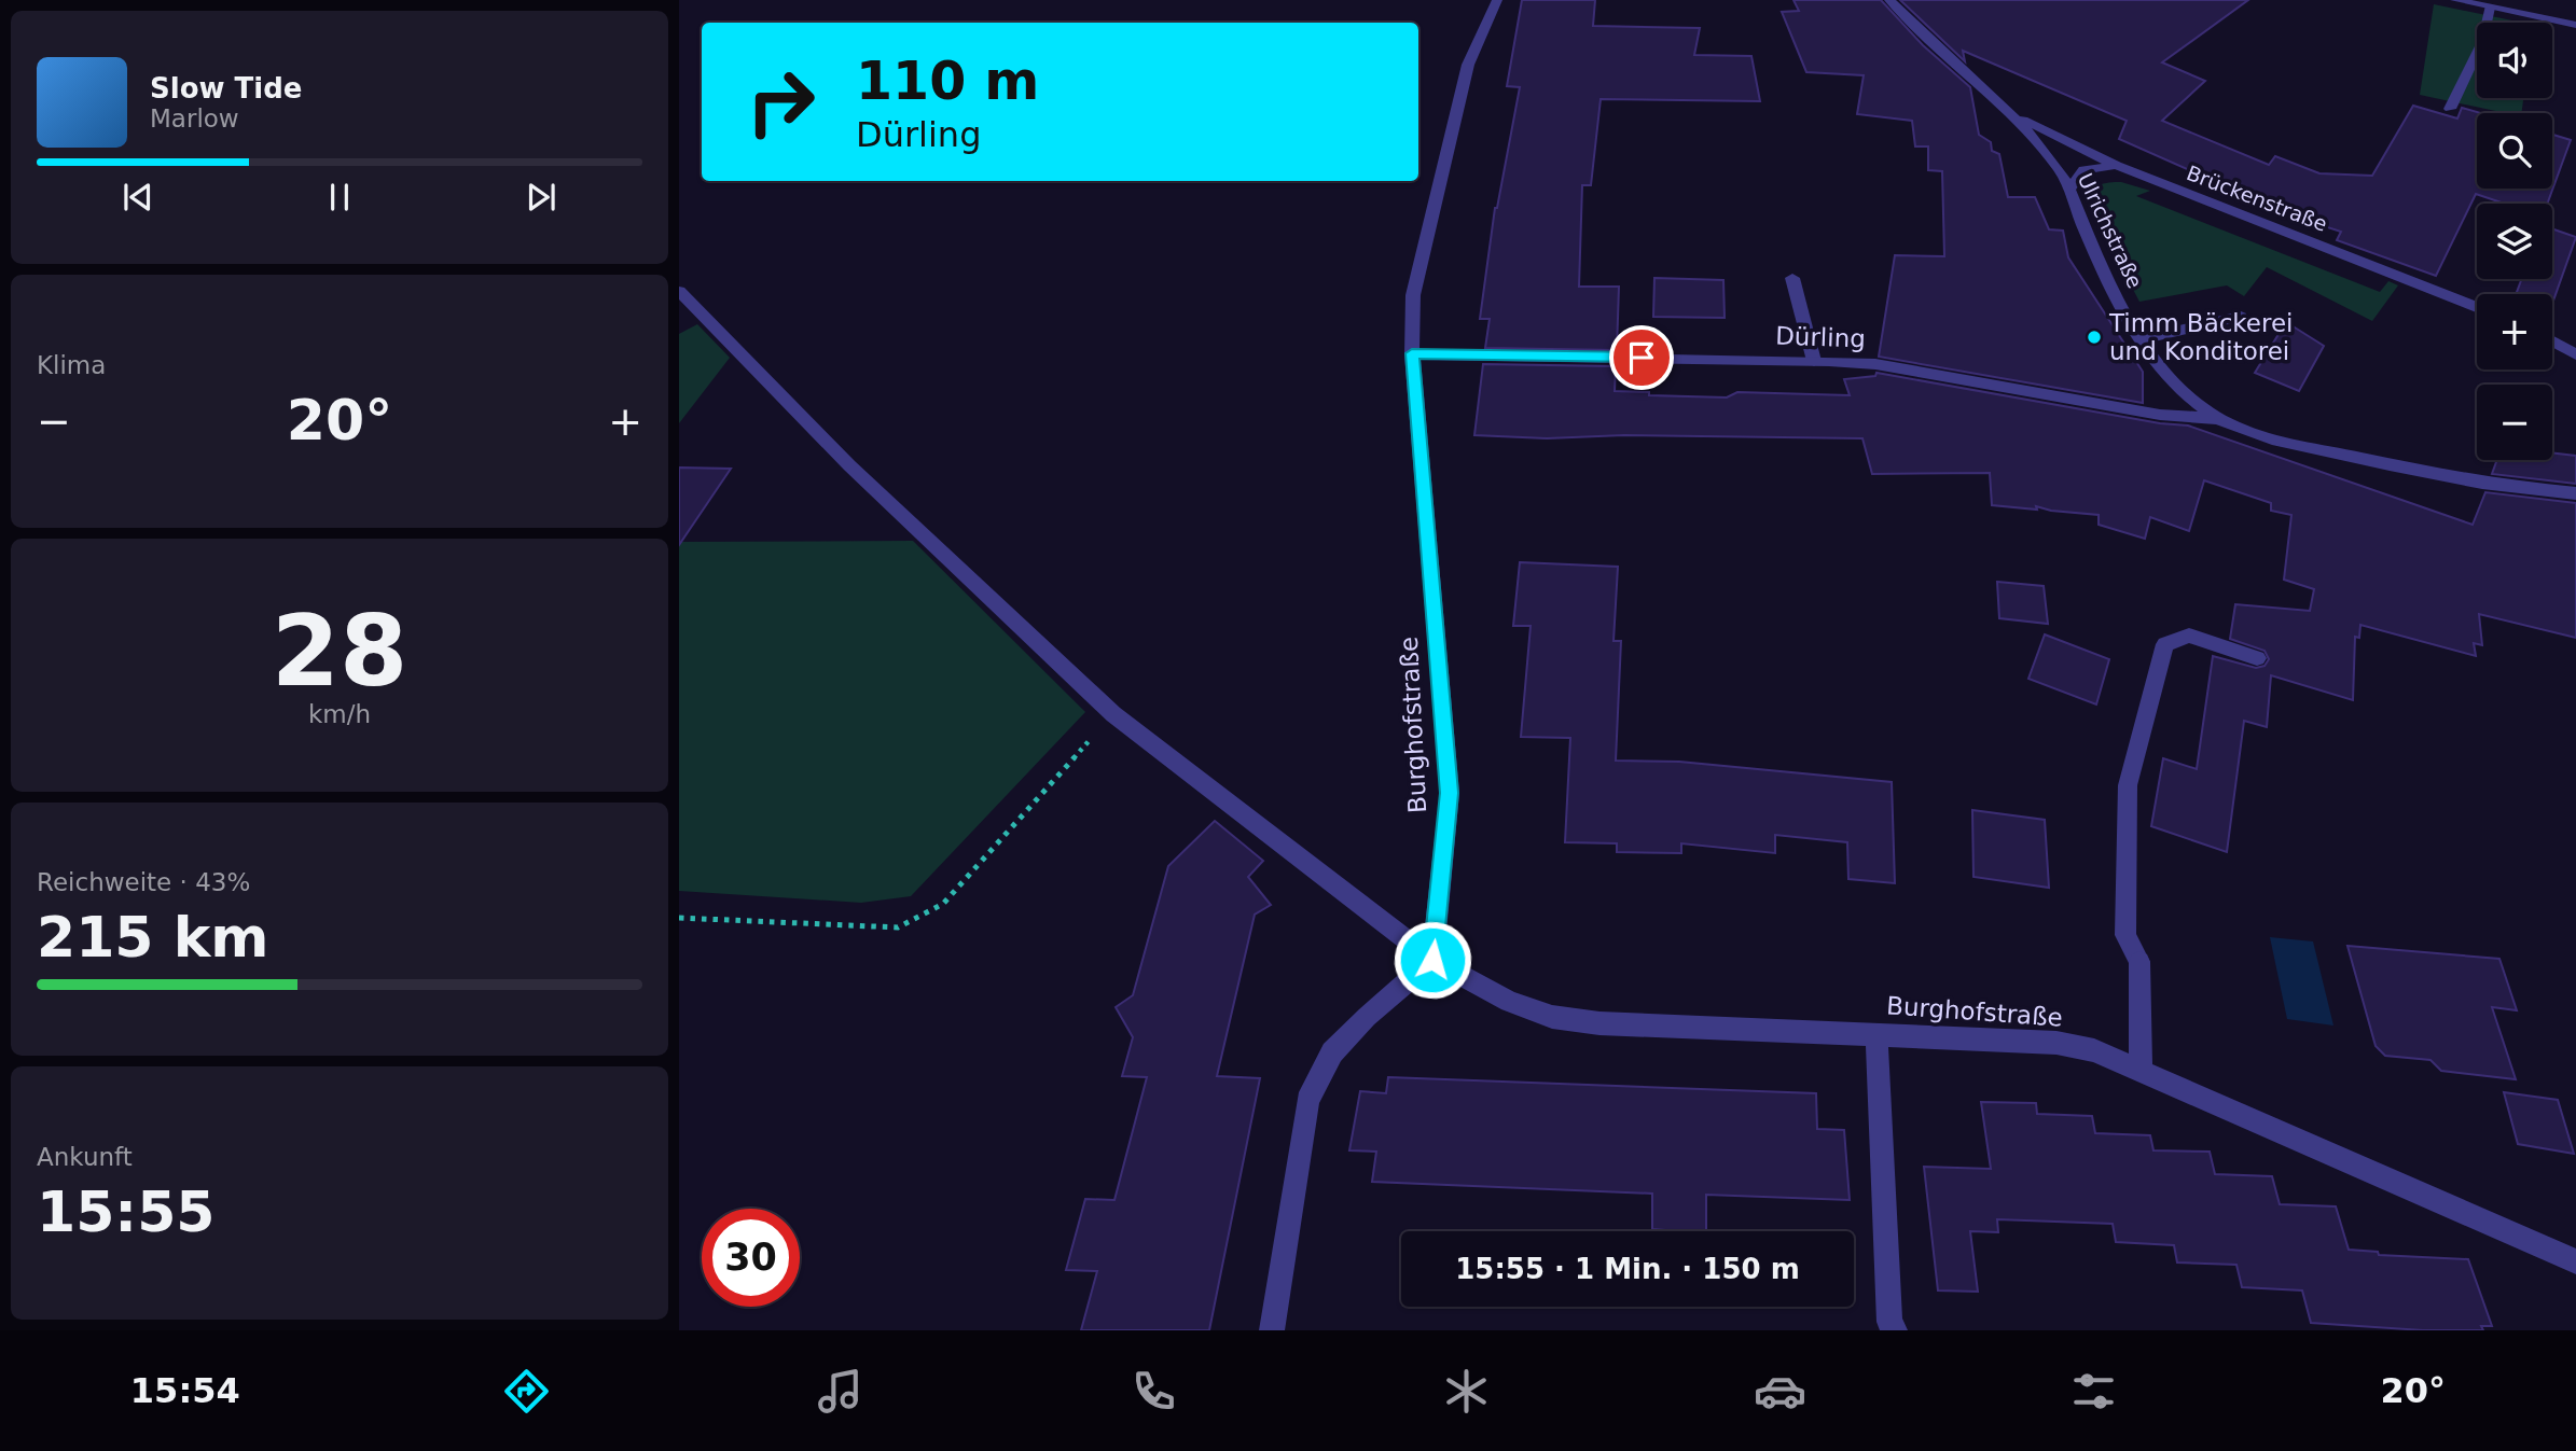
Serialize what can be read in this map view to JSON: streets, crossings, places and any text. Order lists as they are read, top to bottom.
{
  "streets": {
    "street": [
      "Brückenstraße",
      "Ulrichstraße",
      "Dürling",
      "Burghofstraße"
    ]
  },
  "crossings": [
    ["Brückenstraße", "Ulrichstraße"],
    ["Ulrichstraße", "Dürling"],
    ["Dürling", "Burghofstraße"]
  ],
  "places": ["Timm Bäckerei und Konditorei"],
  "page": {
    "map_buttons": ["+", "−"],
    "turn": ["110 m", "Dürling"],
    "song": ["Slow Tide", "Marlow"],
    "tile": [
      "Klima",
      ["28", "km/h"],
      ["Reichweite · 43%", "215 km"],
      ["Ankunft", "15:55"]
    ],
    "heat": ["−", "20°", "+"],
    "limit": "30",
    "trip": "15:55 · 1 Min. · 150 m",
    "tabs": ["15:54", "20°"]
  }
}
